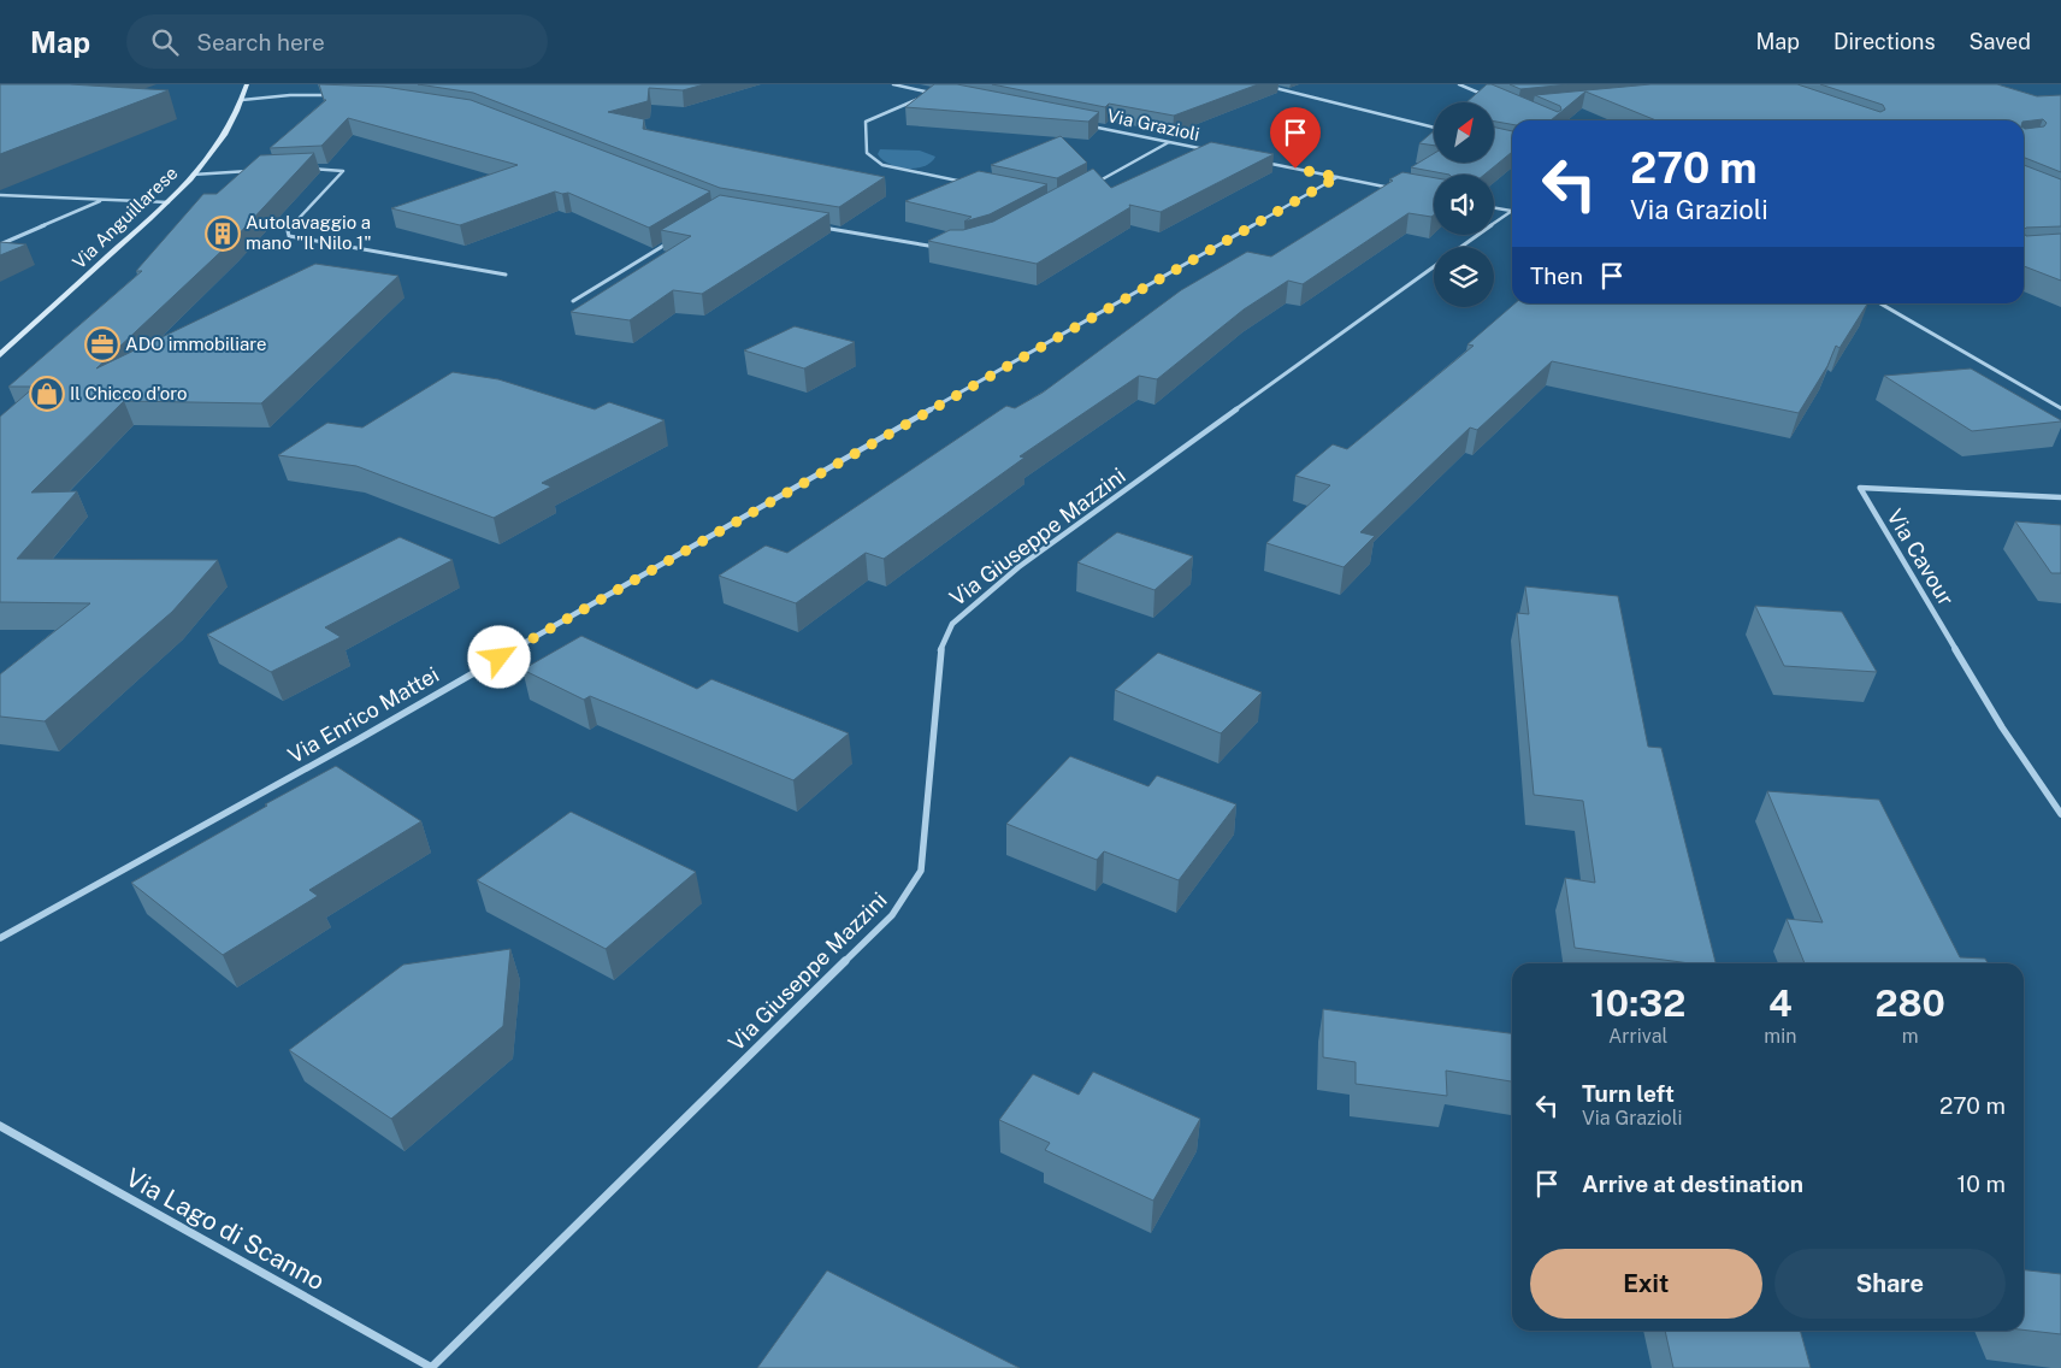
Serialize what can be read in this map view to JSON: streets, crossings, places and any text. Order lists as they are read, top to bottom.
{
  "streets": {
    "main road": ["Via Anguillarese"],
    "street": [
      "Via Grazioli",
      "Via Giuseppe Mazzini",
      "Via Cavour",
      "Via Enrico Mattei",
      "Via Lago di Scanno"
    ]
  },
  "crossings": [
    ["Via Giuseppe Mazzini", "Via Lago di Scanno"]
  ],
  "places": {
    "building": ["Autolavaggio a mano \"Il Nilo 1\""],
    "office": ["ADO immobiliare"],
    "shop": ["Il Chicco d'oro"]
  },
  "north": "top right",
  "page": {
    "header": "Map",
    "search": "Search here",
    "nav": ["Map", "Directions", "Saved"],
    "turn": ["270 m", "Via Grazioli"],
    "then": "Then",
    "eta": [
      "10:32",
      "Arrival",
      "4",
      "min",
      "280",
      "m"
    ],
    "list": [
      {
        "name": "Turn left",
        "note": "Via Grazioli",
        "value": "270 m"
      },
      {
        "name": "Arrive at destination",
        "value": "10 m"
      }
    ],
    "buttons": ["Exit", "Share"]
  }
}
